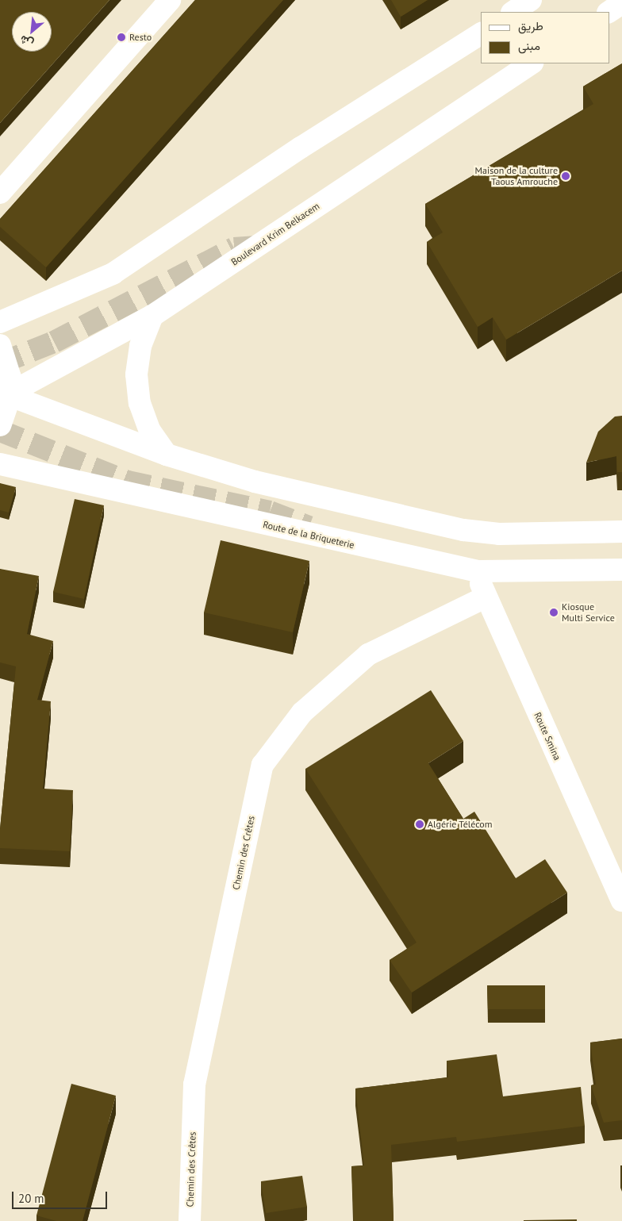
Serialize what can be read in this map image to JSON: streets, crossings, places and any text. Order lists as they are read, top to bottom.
{
  "streets": {
    "street": [
      "Boulevard Krim Belkacem",
      "Route de la Briqueterie",
      "Route Smina",
      "Chemin des Crêtes"
    ]
  },
  "crossings": [
    ["Route de la Briqueterie", "Route Smina"],
    ["Route Smina", "Chemin des Crêtes"]
  ],
  "places": [
    "Resto",
    "Maison de la culture Taous Amrouche",
    "Kiosque Multi Service",
    "Algérie Télécom"
  ],
  "legend": ["طريق", "مبنى"],
  "scale_bar": "20 m",
  "north": "bottom left"
}
